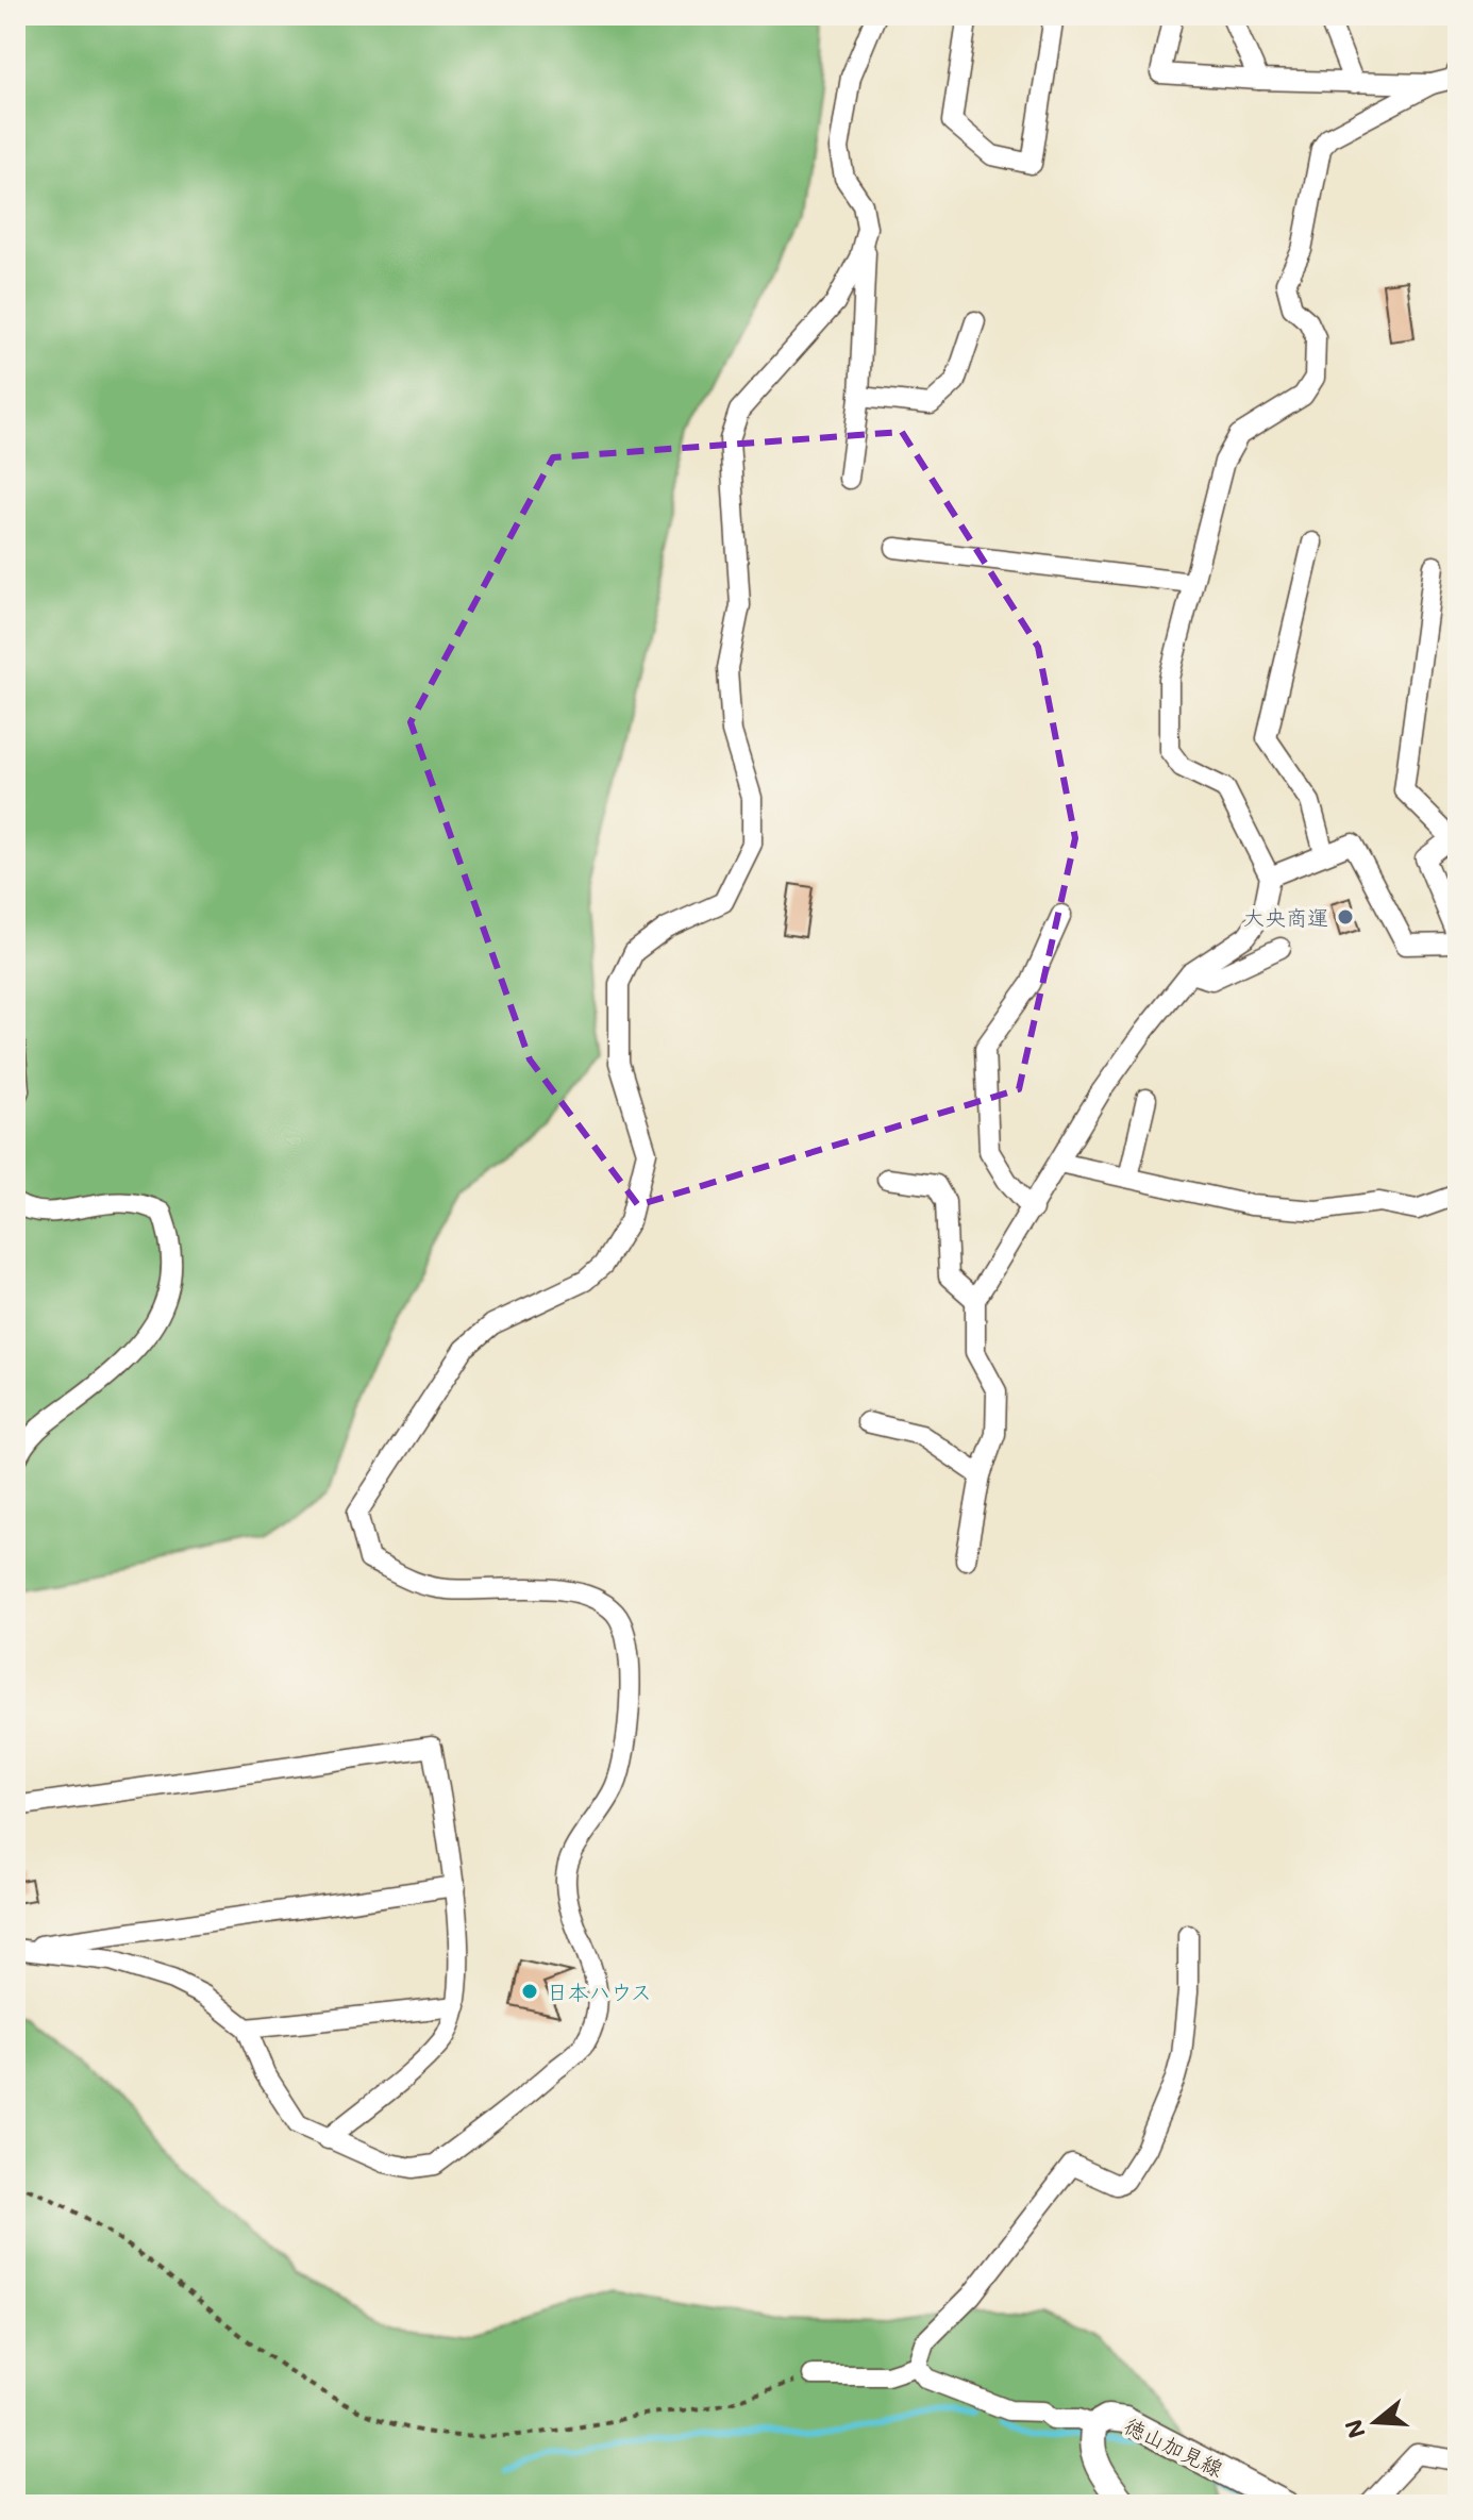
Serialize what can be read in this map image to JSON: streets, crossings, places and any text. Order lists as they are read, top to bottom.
{
  "streets": {
    "street": ["徳山加見線"]
  },
  "places": ["大央商運", "日本ハウス"],
  "north": "left"
}
